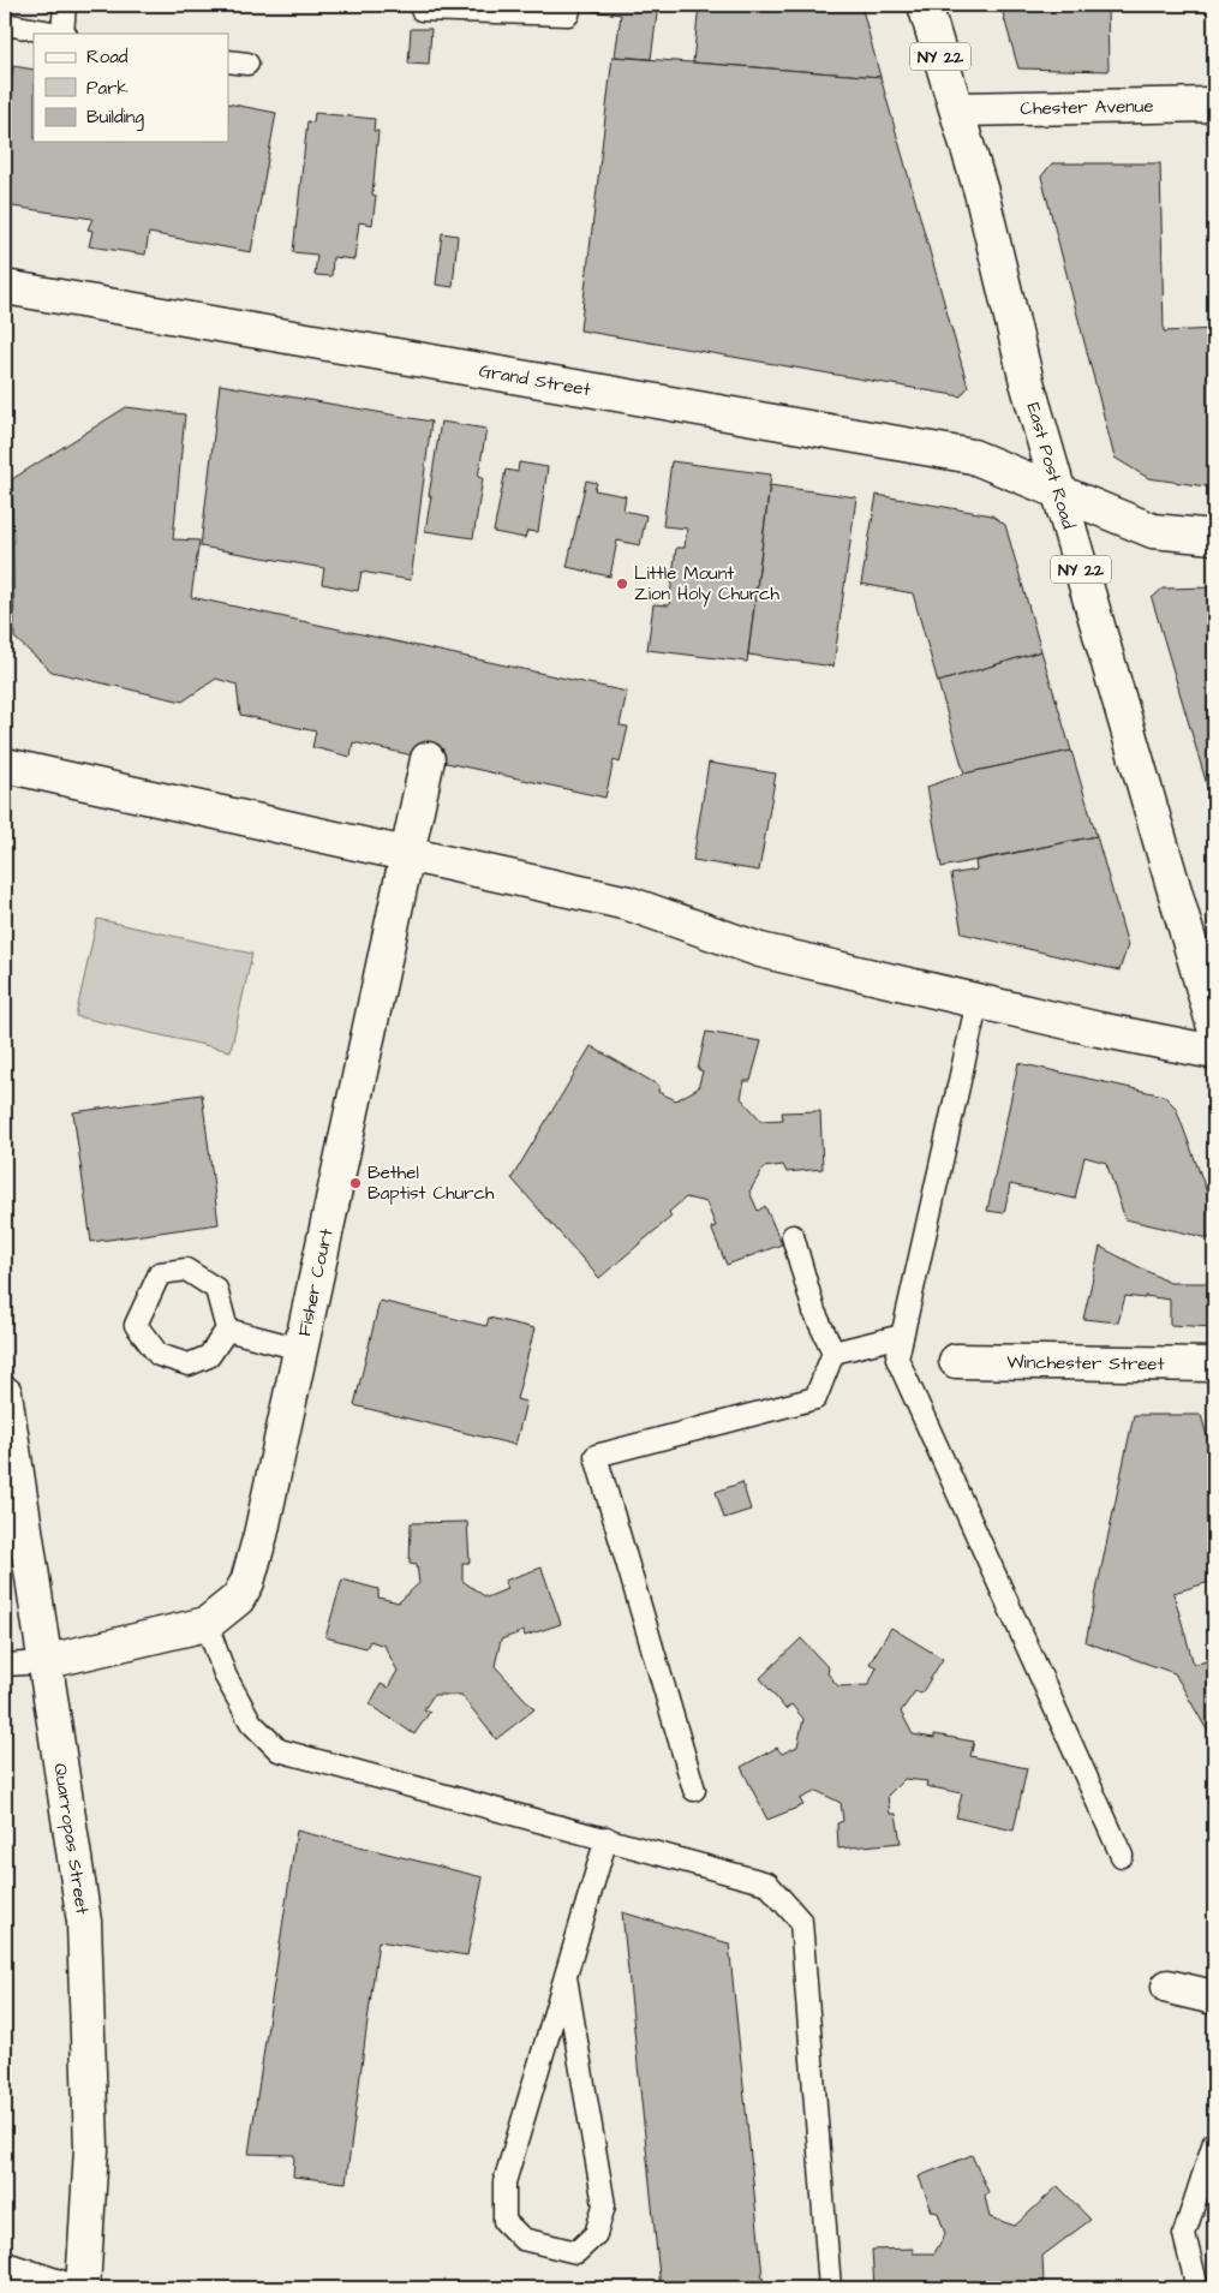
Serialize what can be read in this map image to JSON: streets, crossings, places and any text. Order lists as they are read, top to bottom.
{
  "streets": {
    "street": [
      "NY 22",
      "Chester Avenue",
      "Grand Street",
      "East Post Road",
      "Fisher Court",
      "Winchester Street",
      "Quarropas Street"
    ]
  },
  "crossings": [
    ["Chester Avenue", "East Post Road"],
    ["Grand Street", "East Post Road"],
    ["Fisher Court", "Quarropas Street"]
  ],
  "places": ["Little Mount Zion Holy Church", "Bethel Baptist Church"],
  "legend": ["Road", "Park", "Building"]
}
